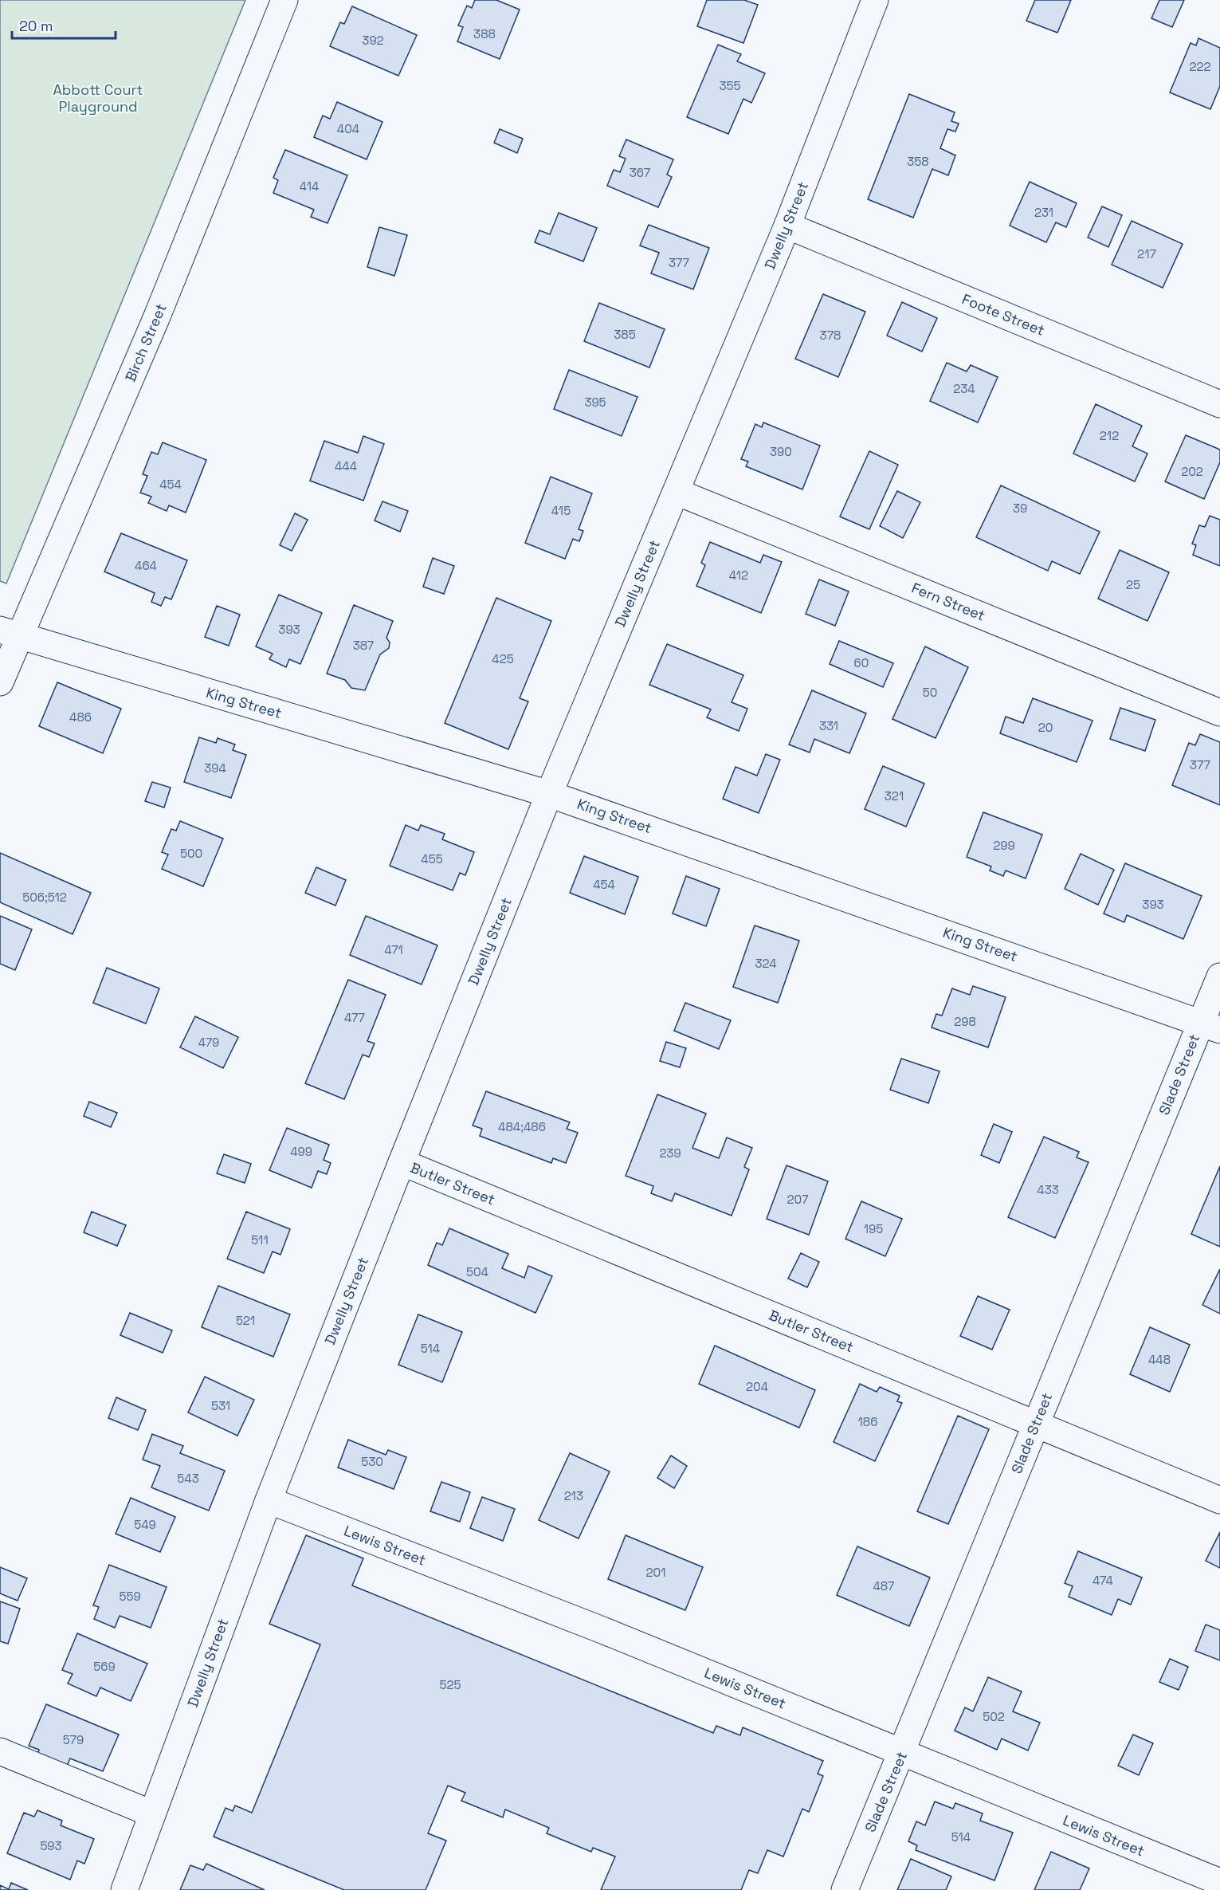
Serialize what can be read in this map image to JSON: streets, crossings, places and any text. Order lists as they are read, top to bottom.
{
  "streets": {
    "street": [
      "Dwelly Street",
      "Foote Street",
      "Birch Street",
      "Fern Street",
      "King Street",
      "Slade Street",
      "Butler Street",
      "Lewis Street"
    ]
  },
  "crossings": [
    ["Dwelly Street", "Foote Street"],
    ["Dwelly Street", "Fern Street"],
    ["Dwelly Street", "King Street"],
    ["Dwelly Street", "Butler Street"],
    ["Dwelly Street", "Lewis Street"],
    ["Birch Street", "King Street"],
    ["King Street", "Slade Street"],
    ["Slade Street", "Butler Street"],
    ["Slade Street", "Lewis Street"]
  ],
  "parks": ["Abbott Court Playground"],
  "house_numbers": [
    "388",
    "392",
    "222",
    "355",
    "404",
    "358",
    "367",
    "414",
    "231",
    "217",
    "377",
    "385",
    "378",
    "234",
    "395",
    "212",
    "390",
    "444",
    "202",
    "454",
    "39",
    "415",
    "464",
    "412",
    "25",
    "393",
    "387",
    "425",
    "60",
    "50",
    "486",
    "331",
    "20",
    "377",
    "394",
    "321",
    "299",
    "500",
    "455",
    "454",
    "506;512",
    "393",
    "471",
    "324",
    "477",
    "298",
    "479",
    "484;486",
    "499",
    "239",
    "433",
    "207",
    "195",
    "511",
    "504",
    "521",
    "514",
    "448",
    "204",
    "531",
    "186",
    "530",
    "543",
    "213",
    "549",
    "201",
    "474",
    "487",
    "559",
    "569",
    "525",
    "502",
    "579",
    "514",
    "593"
  ],
  "scale_bar": "20 m"
}
